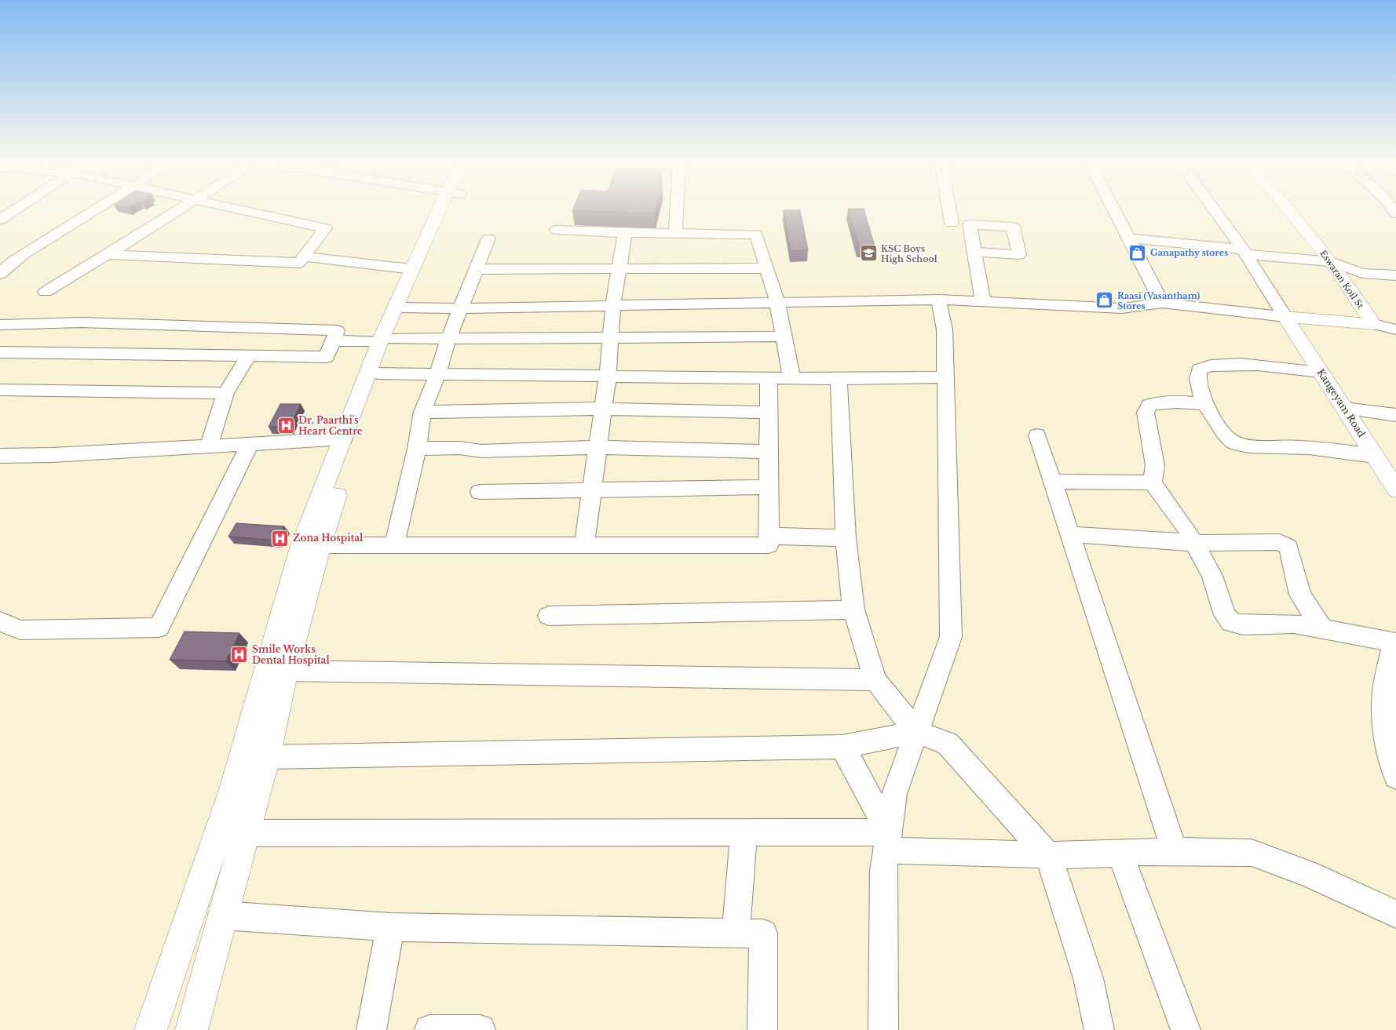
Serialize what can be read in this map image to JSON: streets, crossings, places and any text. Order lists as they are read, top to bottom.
{
  "streets": {
    "main road": ["Eswaran Koil St", "Kangeyam Road"]
  },
  "places": {
    "shop": ["Ganapathy stores", "Raasi (Vasantham) Stores"],
    "school or university": ["KSC Boys High School"],
    "hospital": ["Dr. Paarthi's Heart Centre", "Zona Hospital", "Smile Works Dental Hospital"]
  }
}
